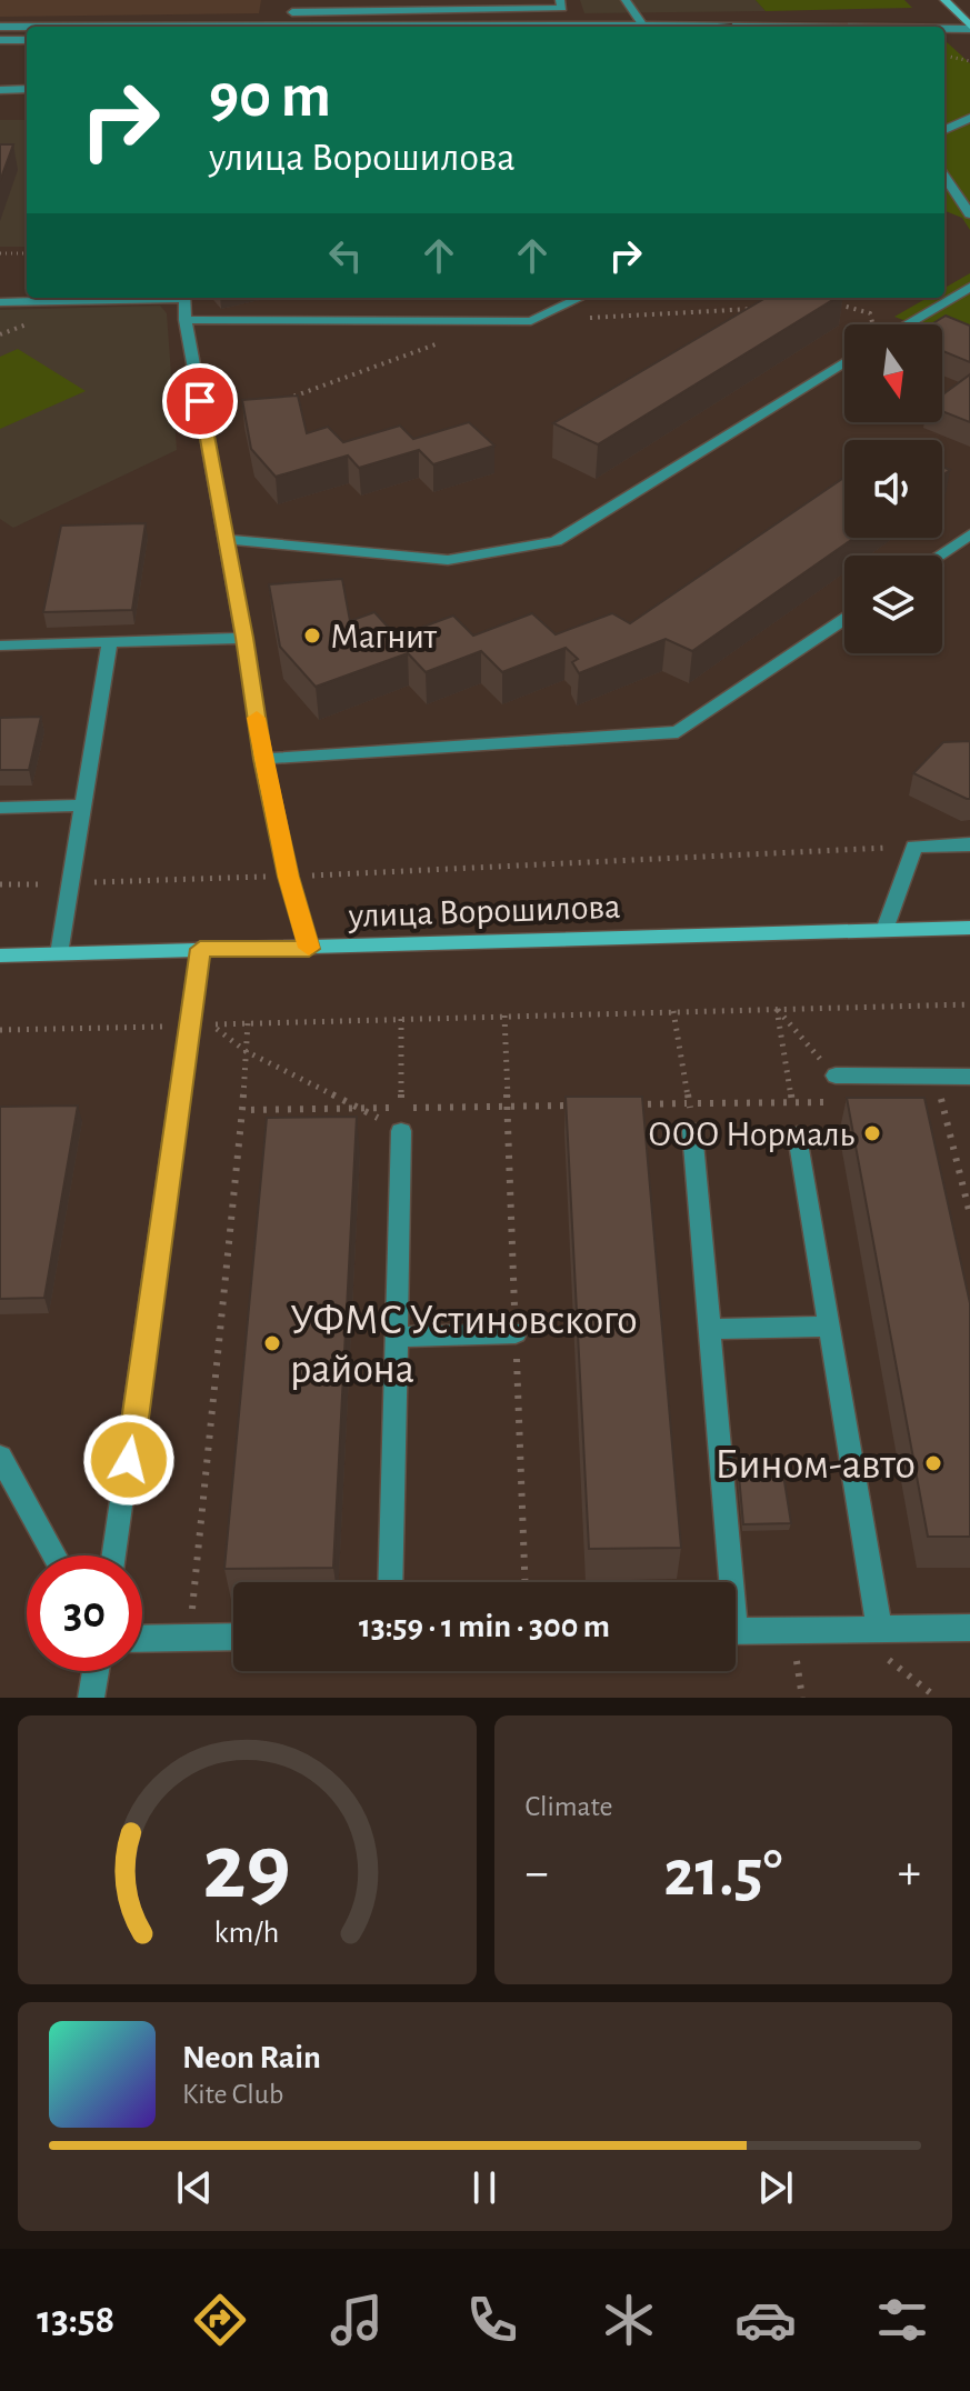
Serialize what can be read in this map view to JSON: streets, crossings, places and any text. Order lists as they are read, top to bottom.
{
  "streets": {
    "main road": ["улица Ворошилова"]
  },
  "places": [
    "Магнит",
    "ООО Нормаль",
    "УФМС Устиновского района",
    "Бином-авто"
  ],
  "north": "bottom",
  "page": {
    "turn": ["90 m", "улица Ворошилова"],
    "limit": "30",
    "trip": "13:59 · 1 min · 300 m",
    "tile": "Climate",
    "heat": ["−", "21.5°", "+"],
    "song": ["Neon Rain", "Kite Club"],
    "tabs": "13:58",
    "gauge": ["29", "km/h"]
  }
}
